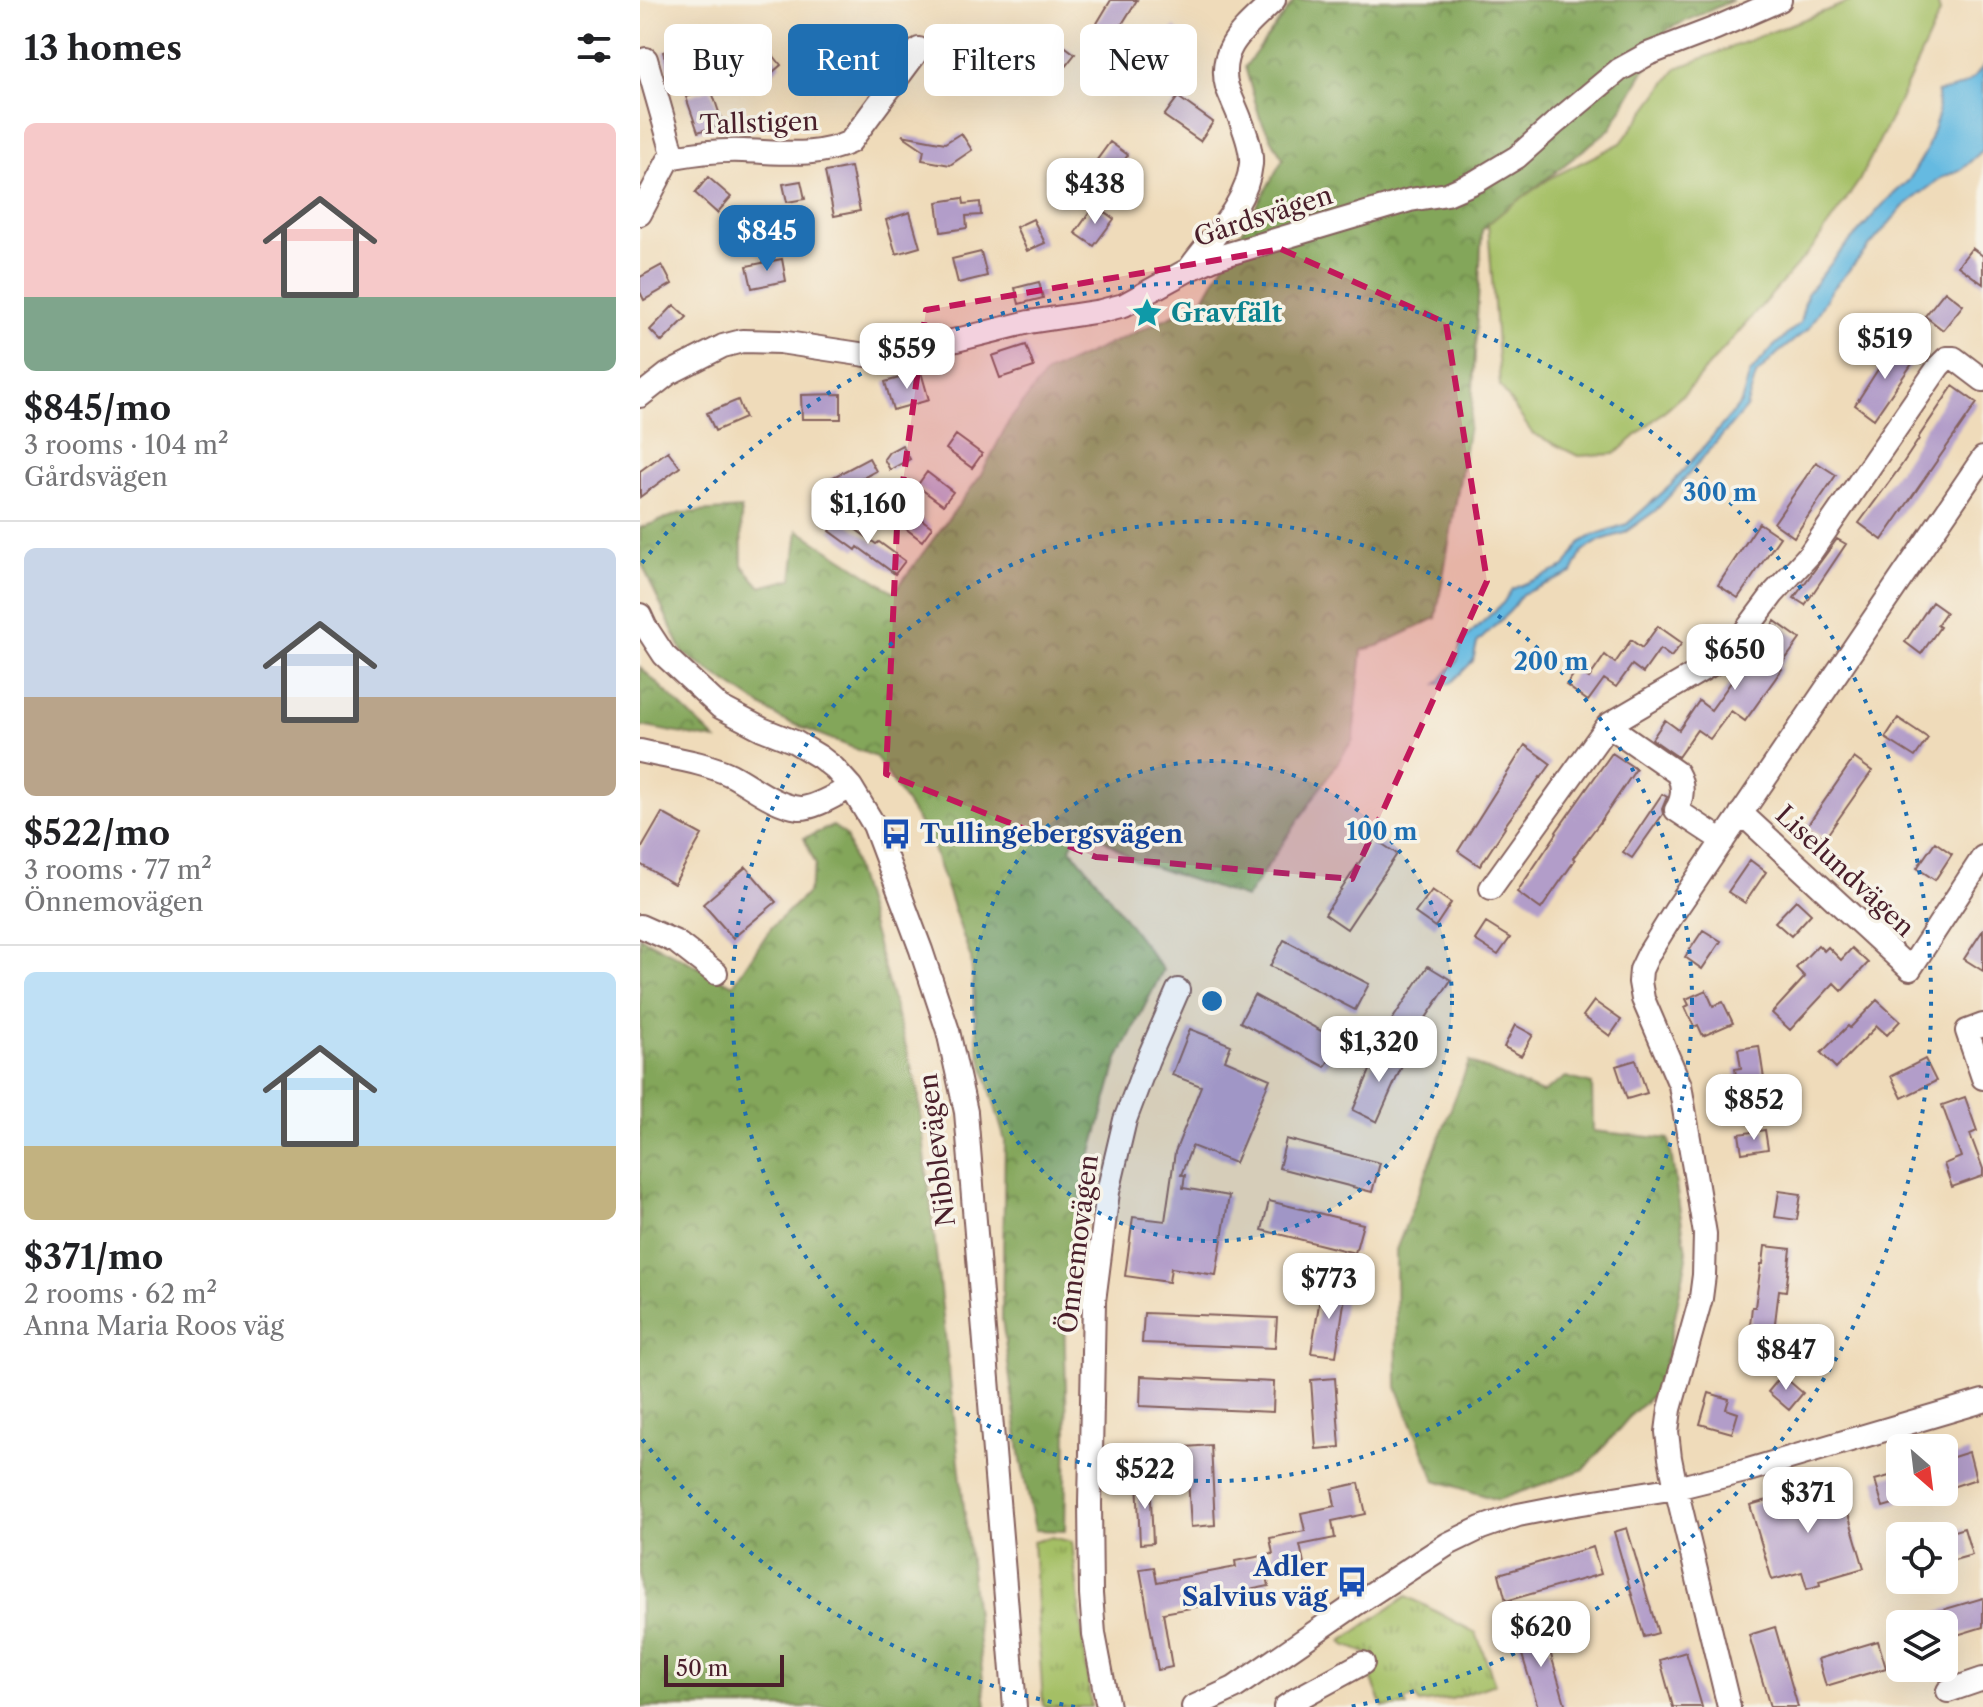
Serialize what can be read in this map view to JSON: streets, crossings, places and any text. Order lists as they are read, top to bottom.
{
  "streets": {
    "street": [
      "Tallstigen",
      "Gårdsvägen",
      "Liselundvägen",
      "Nibblevägen",
      "Önnemovägen"
    ]
  },
  "places": {
    "place": ["Gravfält"],
    "bus stop": ["Tullingebergsvägen", "Adler Salvius väg"]
  },
  "scale_bar": "50 m",
  "north": "bottom right",
  "page": {
    "heading": "13 homes",
    "chip": [
      "Buy",
      "Rent",
      "Filters",
      "New"
    ],
    "list": [
      {
        "name": "$845/mo",
        "note": "3 rooms · 104 m² · Gårdsvägen"
      },
      {
        "name": "$522/mo",
        "note": "3 rooms · 77 m² · Önnemovägen"
      },
      {
        "name": "$371/mo",
        "note": "2 rooms · 62 m² · Anna Maria Roos väg"
      }
    ],
    "price": [
      "$438",
      "$845",
      "$519",
      "$559",
      "$1,160",
      "$650",
      "$1,320",
      "$852",
      "$773",
      "$847",
      "$522",
      "$371",
      "$620"
    ],
    "scale": "50 m"
  },
  "rings": ["300 m", "200 m", "100 m"]
}
